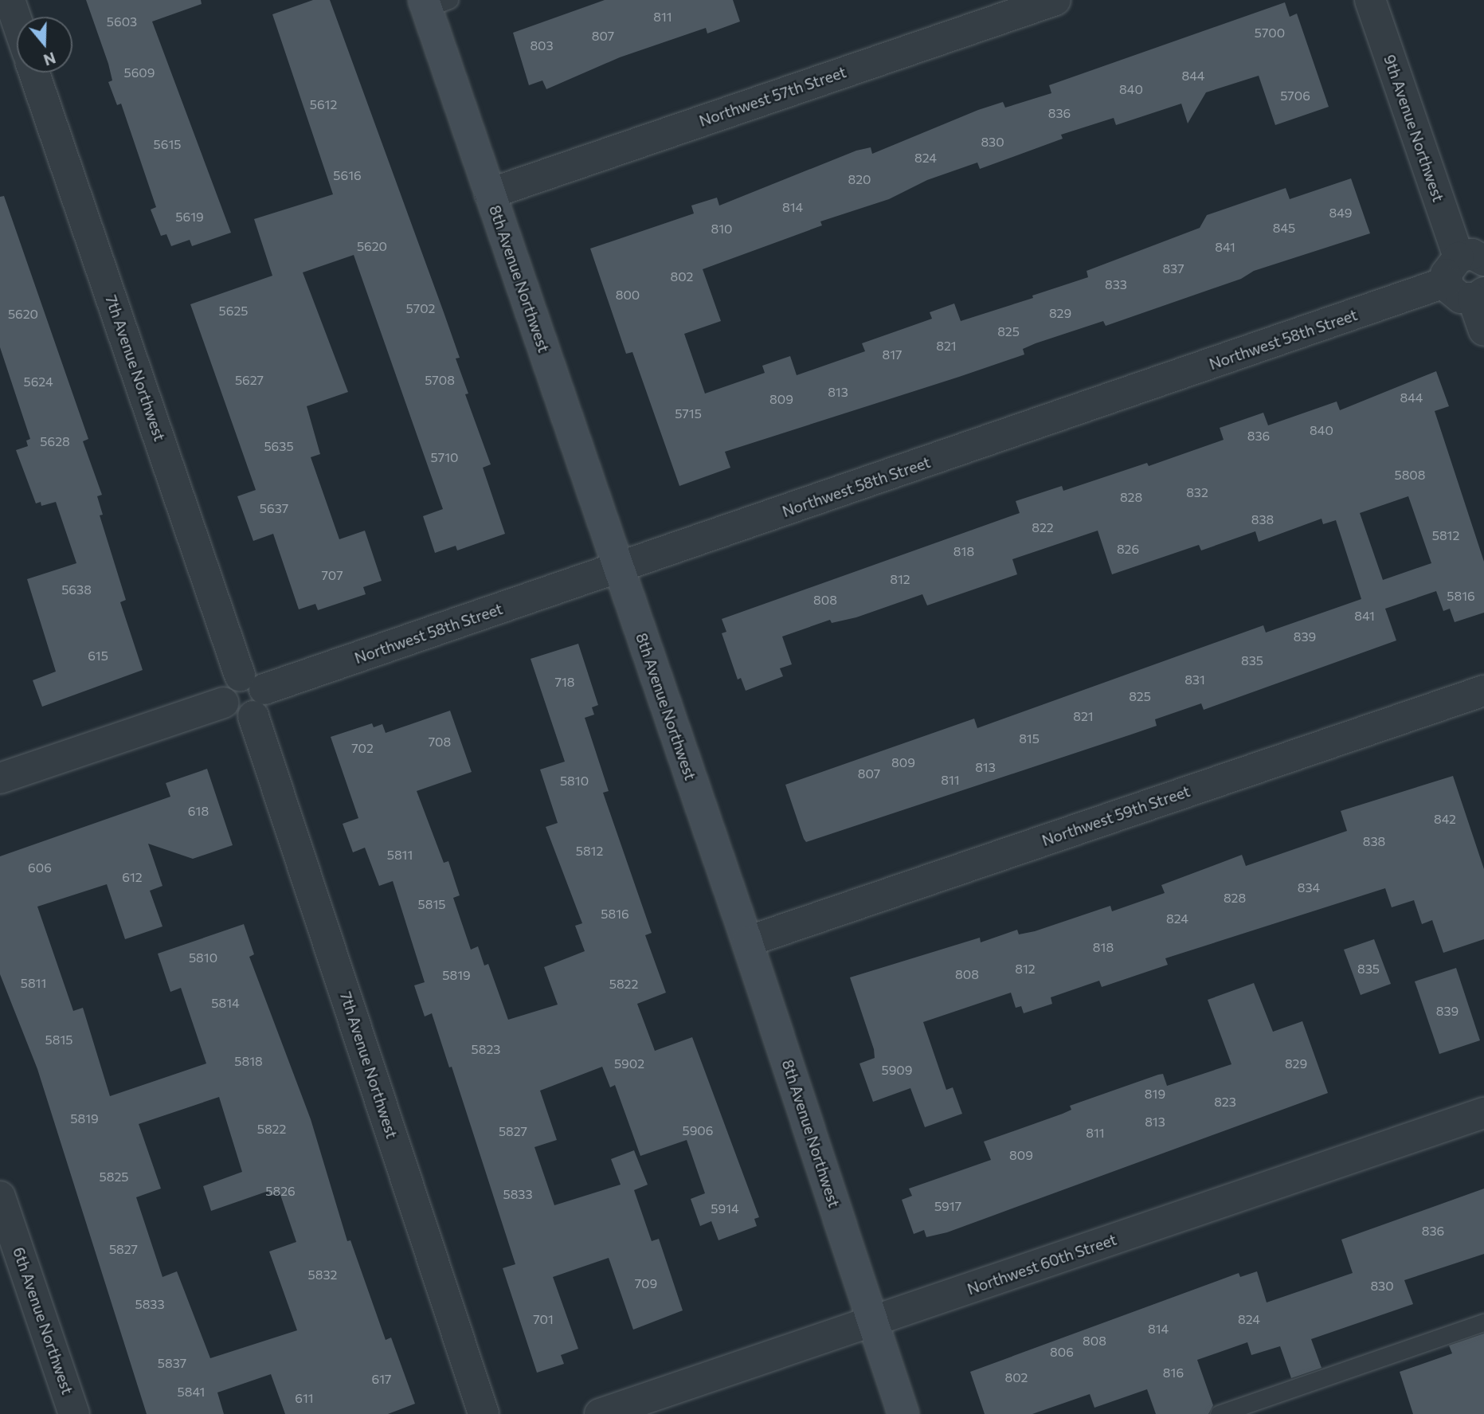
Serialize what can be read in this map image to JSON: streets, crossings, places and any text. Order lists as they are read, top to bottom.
{
  "streets": {
    "main road": ["8th Avenue Northwest"],
    "street": [
      "Northwest 57th Street",
      "9th Avenue Northwest",
      "Northwest 58th Street",
      "7th Avenue Northwest",
      "Northwest 59th Street",
      "Northwest 60th Street",
      "6th Avenue Northwest"
    ]
  },
  "crossings": [
    ["Northwest 57th Street", "8th Avenue Northwest"],
    ["9th Avenue Northwest", "Northwest 58th Street"],
    ["8th Avenue Northwest", "Northwest 58th Street"],
    ["8th Avenue Northwest", "Northwest 59th Street"],
    ["8th Avenue Northwest", "Northwest 60th Street"],
    ["Northwest 58th Street", "7th Avenue Northwest"]
  ],
  "house_numbers": [
    "811",
    "5603",
    "5700",
    "807",
    "803",
    "5609",
    "844",
    "840",
    "5706",
    "5612",
    "836",
    "830",
    "5615",
    "824",
    "5616",
    "820",
    "814",
    "849",
    "5619",
    "845",
    "810",
    "5620",
    "841",
    "837",
    "802",
    "833",
    "800",
    "5702",
    "5625",
    "829",
    "5620",
    "825",
    "821",
    "817",
    "5627",
    "5708",
    "5624",
    "813",
    "844",
    "809",
    "5715",
    "840",
    "836",
    "5628",
    "5635",
    "5710",
    "5808",
    "832",
    "828",
    "5637",
    "838",
    "822",
    "5812",
    "826",
    "818",
    "707",
    "812",
    "5638",
    "5816",
    "808",
    "841",
    "839",
    "615",
    "835",
    "831",
    "718",
    "825",
    "821",
    "815",
    "708",
    "702",
    "809",
    "813",
    "807",
    "811",
    "5810",
    "618",
    "842",
    "838",
    "5812",
    "5811",
    "606",
    "612",
    "834",
    "828",
    "5815",
    "5816",
    "824",
    "818",
    "5810",
    "812",
    "835",
    "808",
    "5819",
    "5811",
    "5822",
    "5814",
    "839",
    "5815",
    "5823",
    "5818",
    "5902",
    "829",
    "5909",
    "819",
    "823",
    "5819",
    "813",
    "5822",
    "5906",
    "5827",
    "811",
    "809",
    "5825",
    "5826",
    "5833",
    "5917",
    "5914",
    "836",
    "5827",
    "5832",
    "709",
    "830",
    "5833",
    "701",
    "824",
    "814",
    "808",
    "806",
    "5837",
    "816",
    "802",
    "617",
    "5841",
    "611"
  ],
  "north": "bottom"
}
